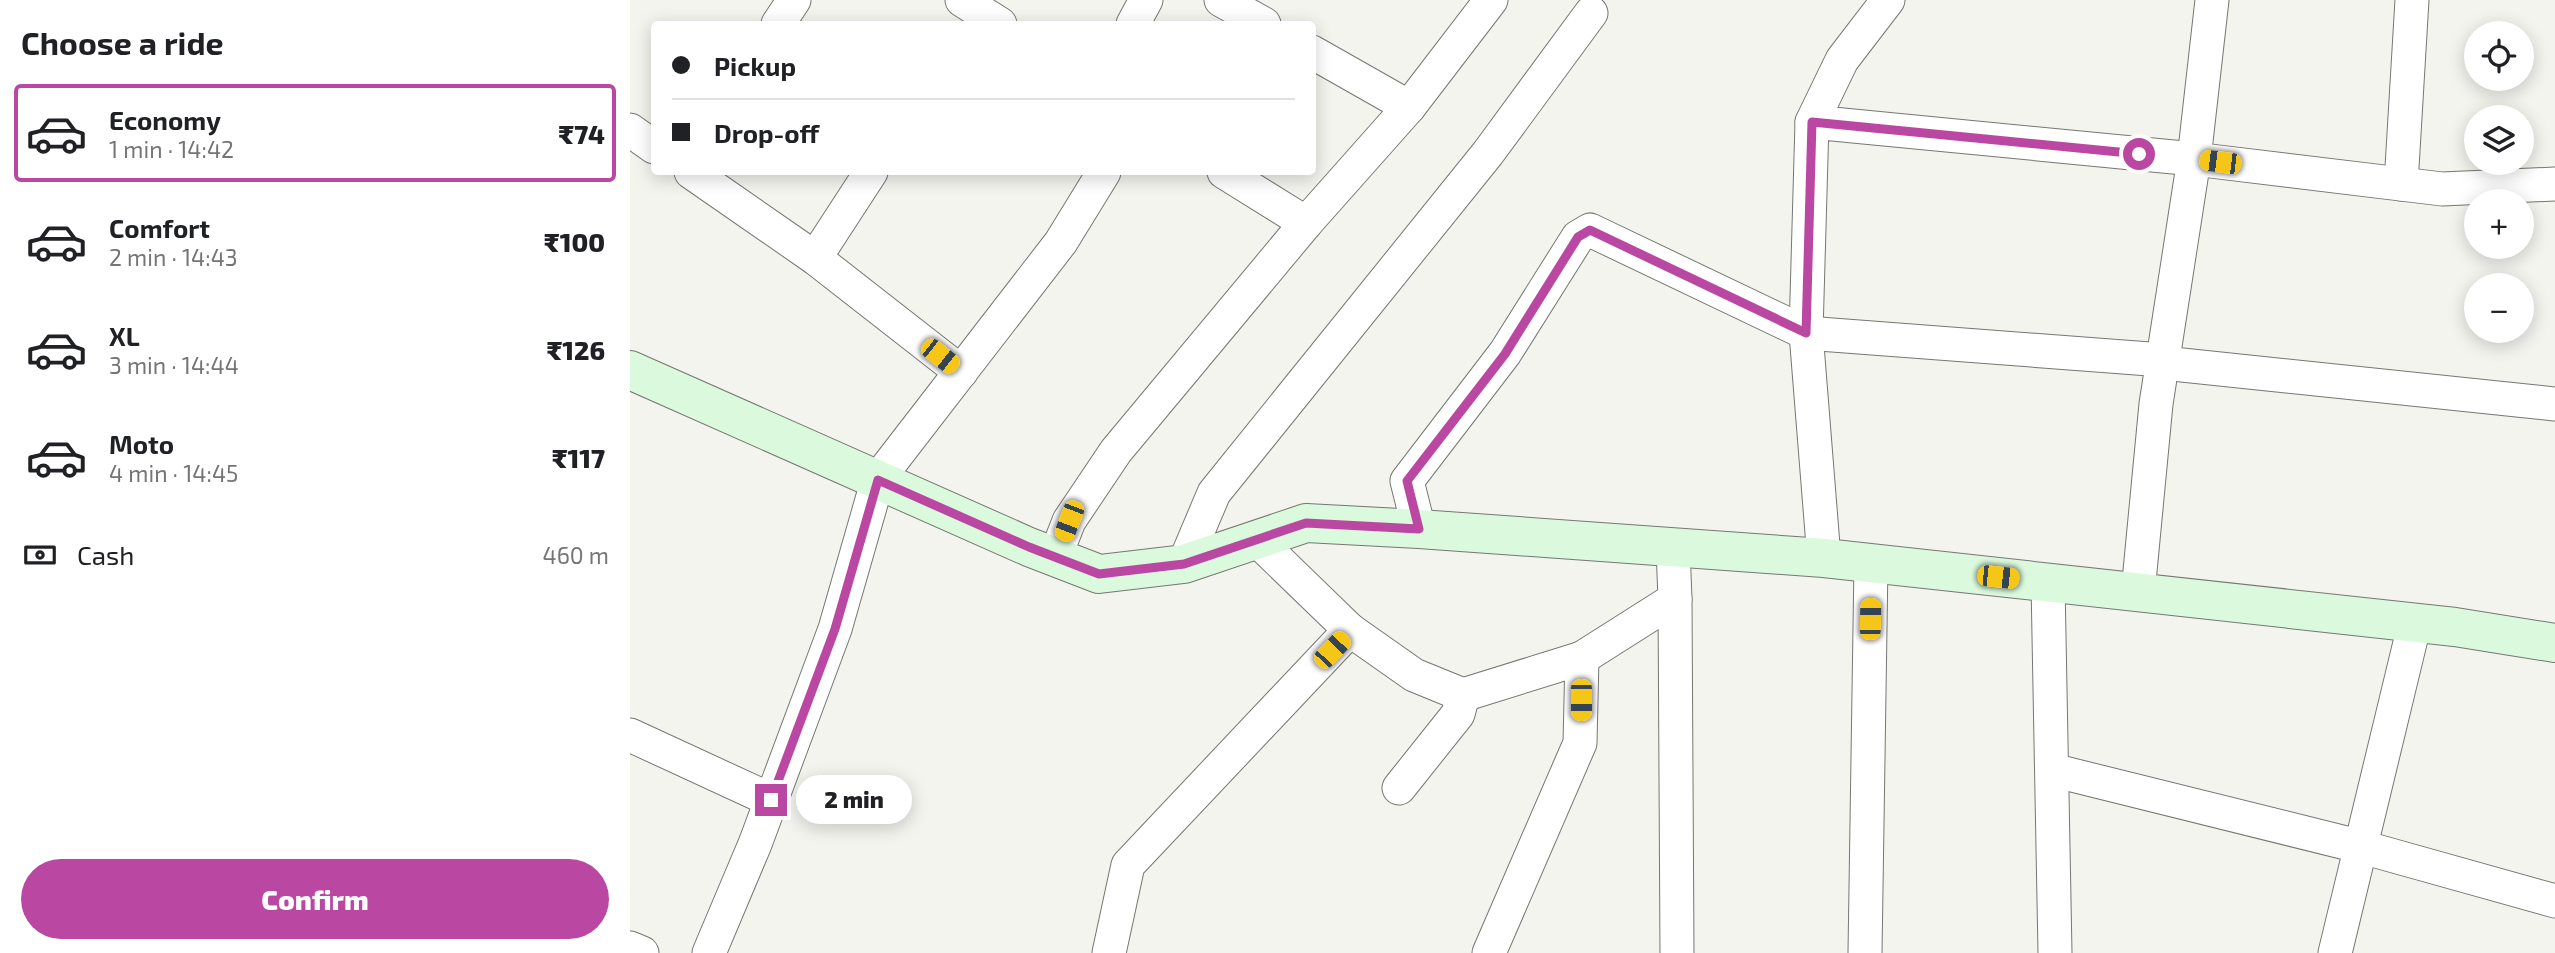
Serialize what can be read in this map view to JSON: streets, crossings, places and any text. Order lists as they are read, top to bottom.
{
  "page": {
    "heading": "Choose a ride",
    "map_buttons": ["+", "−"],
    "banner": ["Pickup", "Drop-off"],
    "list": [
      {
        "name": "Economy",
        "note": "1 min · 14:42",
        "value": "₹74"
      },
      {
        "name": "Comfort",
        "note": "2 min · 14:43",
        "value": "₹100"
      },
      {
        "name": "XL",
        "note": "3 min · 14:44",
        "value": "₹126"
      },
      {
        "name": "Moto",
        "note": "4 min · 14:45",
        "value": "₹117"
      }
    ],
    "pay": ["Cash", "460 m"],
    "bubble": "2 min",
    "buttons": "Confirm"
  }
}
